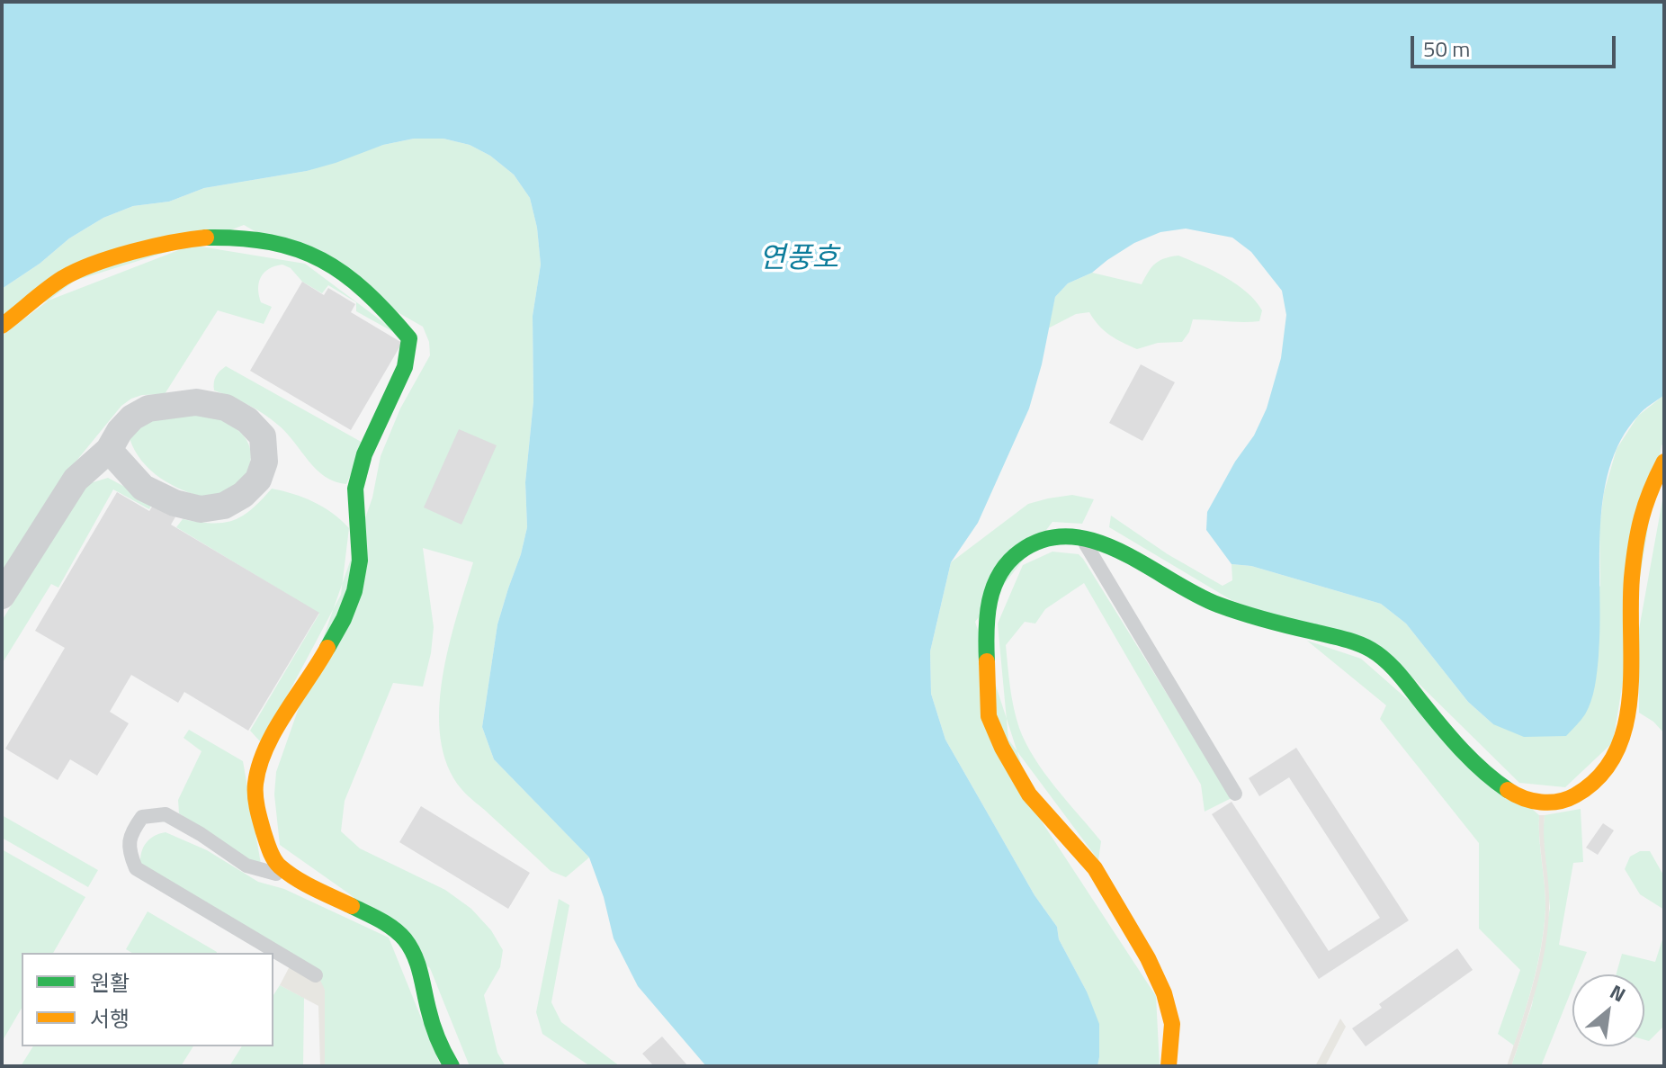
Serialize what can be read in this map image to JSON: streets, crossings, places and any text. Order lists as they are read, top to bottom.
{
  "water": ["연풍호"],
  "legend": ["원활", "서행"],
  "scale_bar": "50 m",
  "north": "top right"
}
